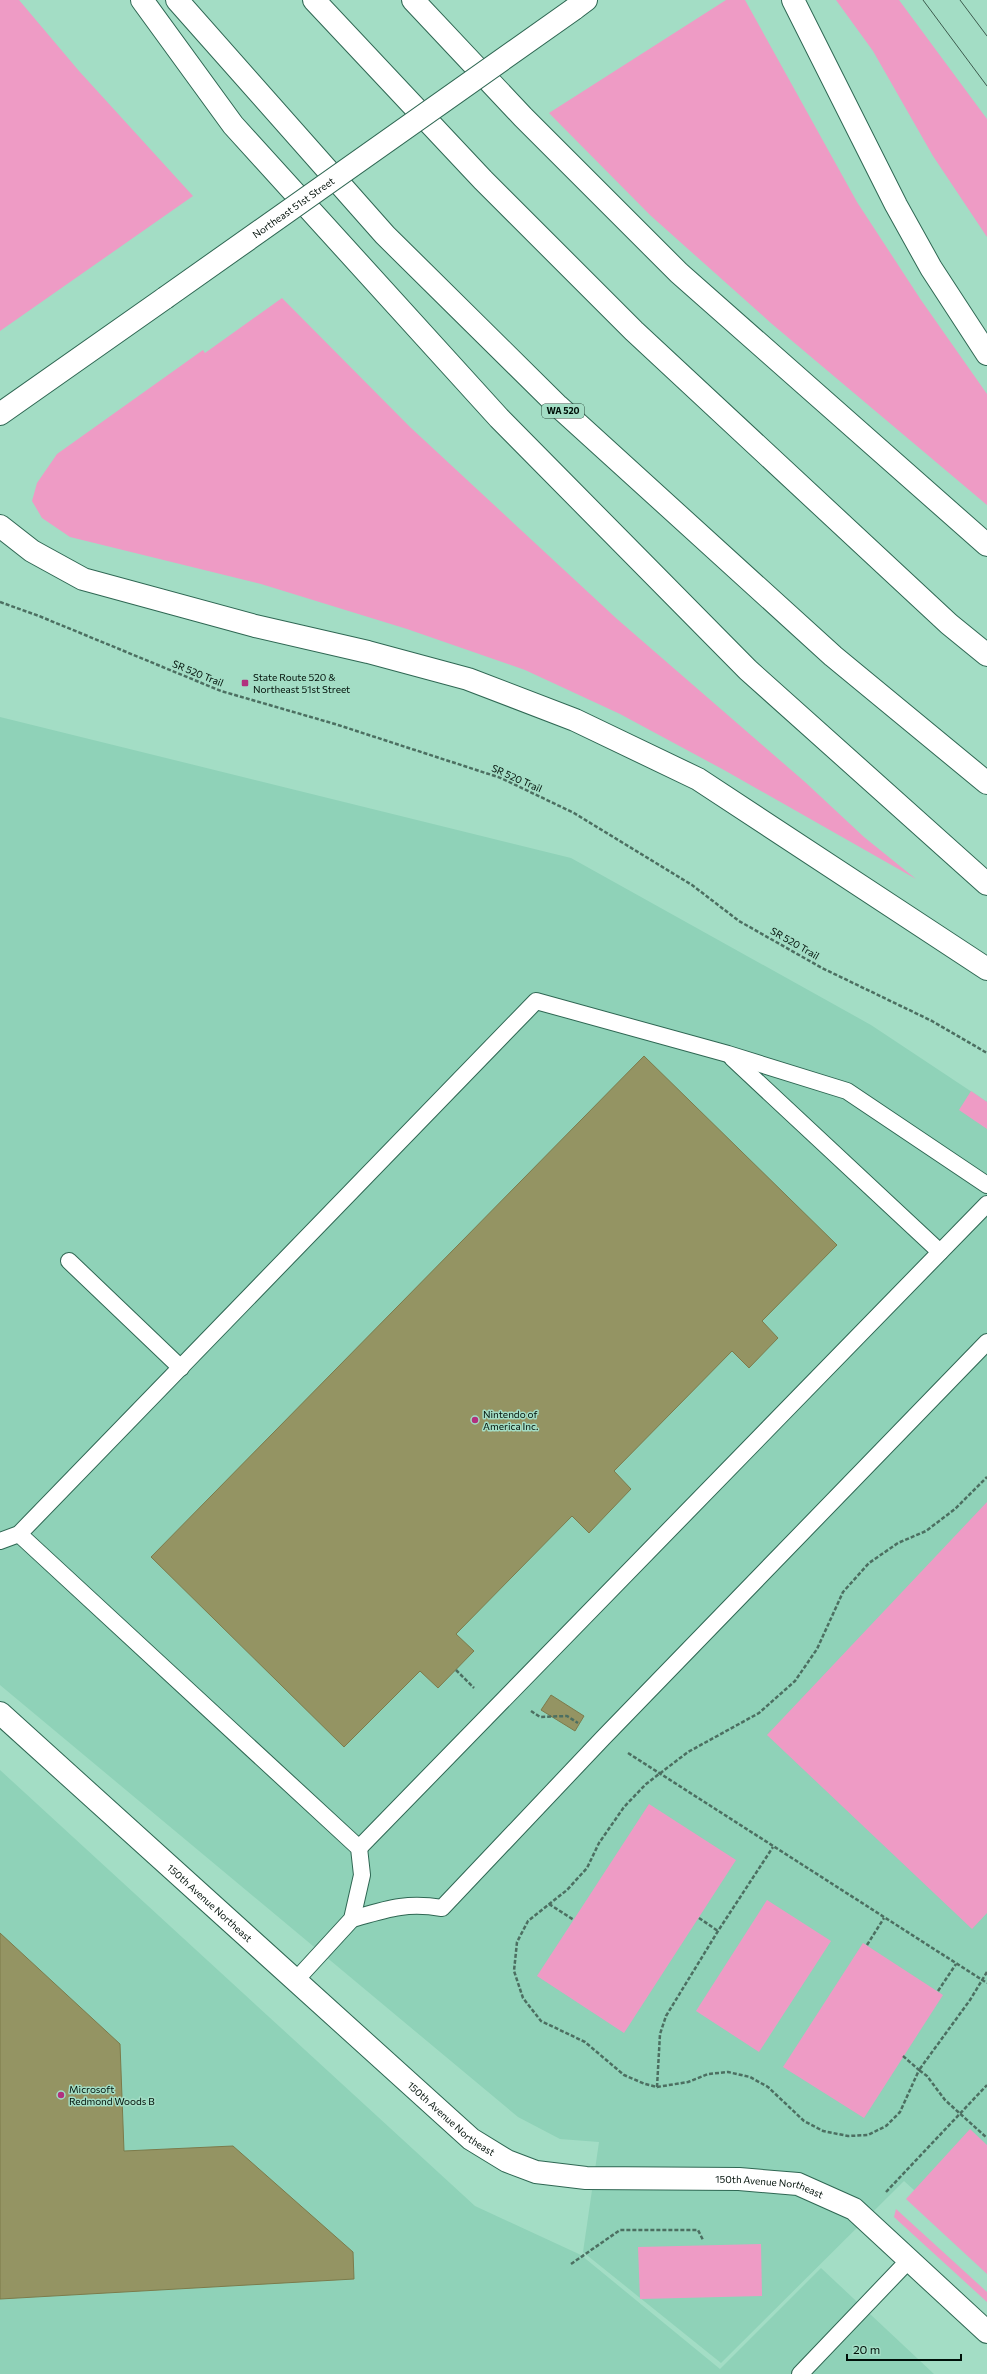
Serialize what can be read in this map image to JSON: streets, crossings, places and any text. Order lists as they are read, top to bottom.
{
  "streets": {
    "main road": ["Northeast 51st Street", "WA 520", "150th Avenue Northeast"],
    "path": ["SR 520 Trail"]
  },
  "places": {
    "transit": ["State Route 520 & Northeast 51st Street"],
    "other": ["Nintendo of America Inc.", "Microsoft Redmond Woods B"]
  },
  "scale_bar": "20 m"
}
